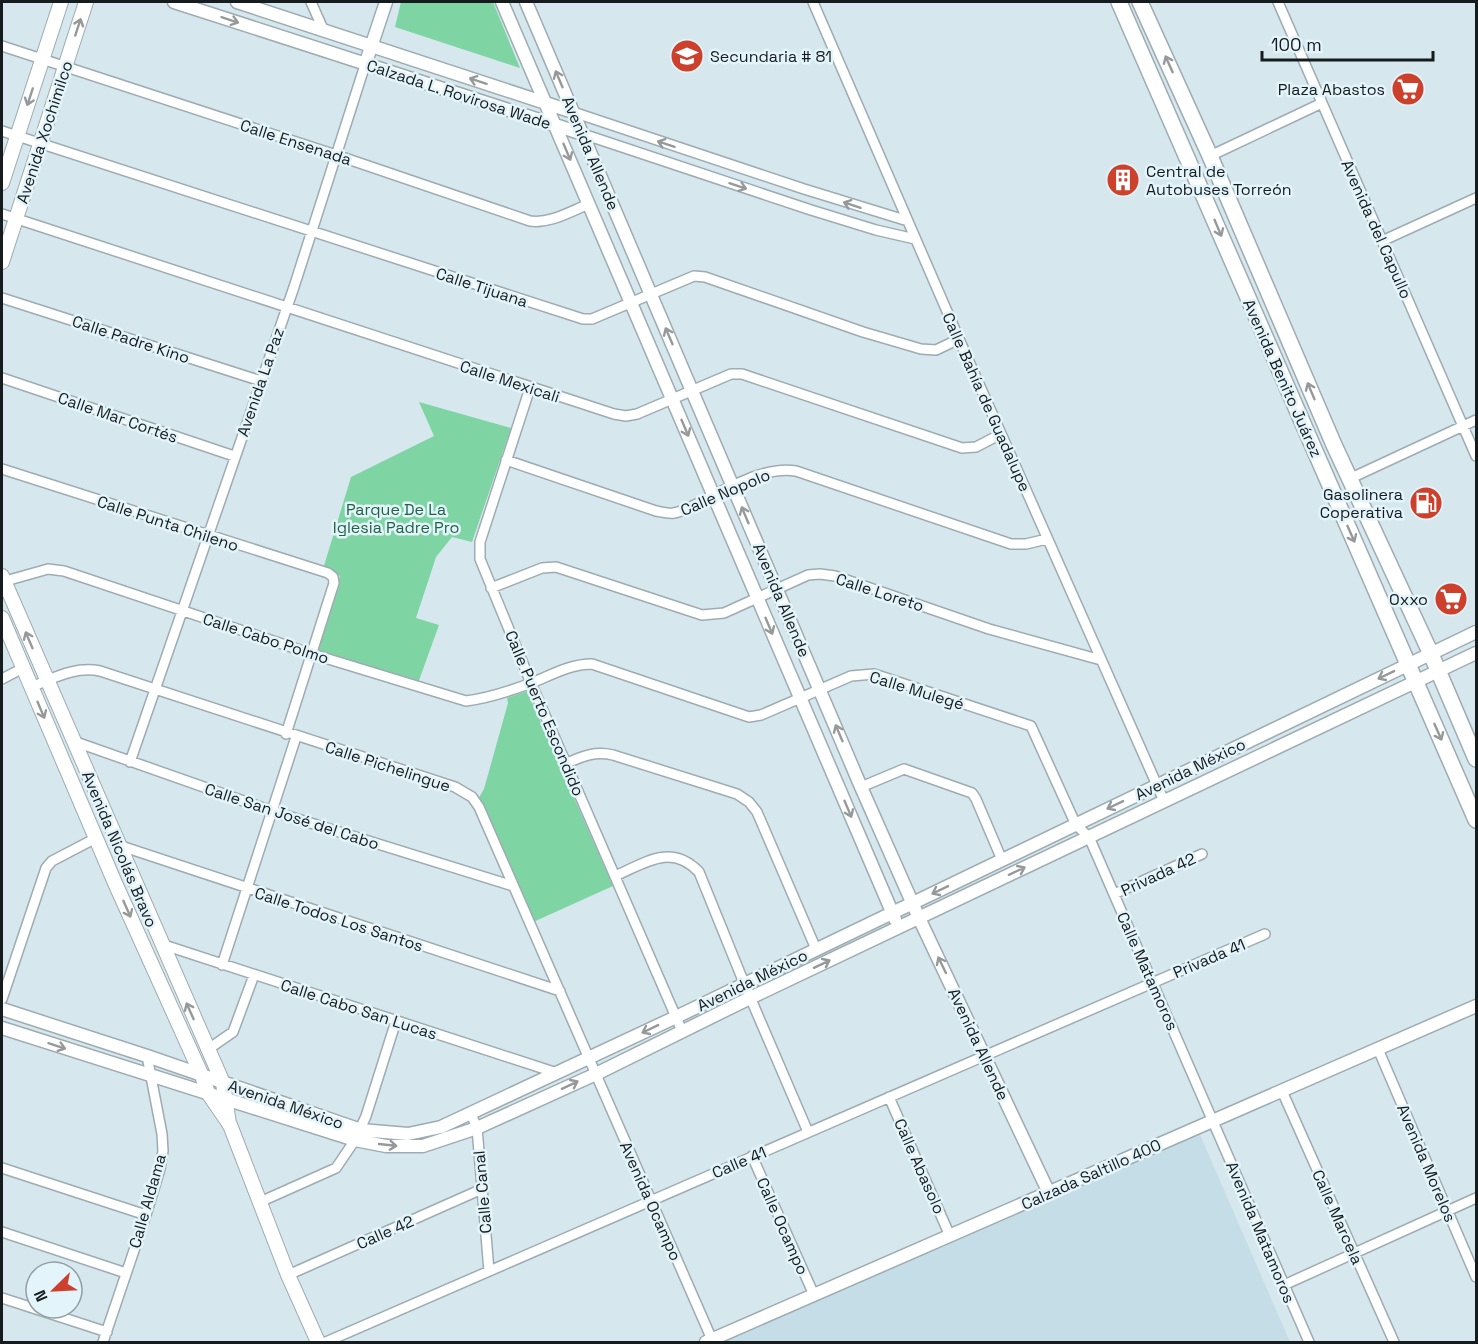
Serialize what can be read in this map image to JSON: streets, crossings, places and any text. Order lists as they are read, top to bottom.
{
  "streets": {
    "main road": ["Avenida Xochimilco", "Avenida Benito Juárez", "Avenida Nicolás Bravo"],
    "street": [
      "Calzada L. Rovirosa Wade",
      "Calle Ensenada",
      "Avenida Allende",
      "Avenida del Capullo",
      "Calle Tijuana",
      "Calle Padre Kino",
      "Calle Mexicali",
      "Avenida La Paz",
      "Calle Bahía de Guadalupe",
      "Calle Mar Cortés",
      "Calle Nopolo",
      "Calle Punta Chileno",
      "Calle Loreto",
      "Calle Cabo Polmo",
      "Calle Mulegé",
      "Calle Puerto Escondido",
      "Calle Pichelingue",
      "Avenida México",
      "Calle San José del Cabo",
      "Privada 42",
      "Calle Todos Los Santos",
      "Privada 41",
      "Calle Matamoros",
      "Calle Cabo San Lucas",
      "Calle 41",
      "Avenida Morelos",
      "Calle Abasolo",
      "Calzada Saltillo 400",
      "Calle Canal",
      "Calle Aldama",
      "Avenida Ocampo",
      "Calle Marcela",
      "Calle Ocampo",
      "Calle 42",
      "Avenida Matamoros"
    ]
  },
  "crossings": [
    ["Calzada L. Rovirosa Wade", "Avenida Allende"],
    ["Calzada L. Rovirosa Wade", "Avenida La Paz"],
    ["Calzada L. Rovirosa Wade", "Calle Bahía de Guadalupe"],
    ["Avenida Xochimilco", "Calle Ensenada"],
    ["Avenida Xochimilco", "Calle Tijuana"],
    ["Avenida Xochimilco", "Calle Mexicali"],
    ["Calle Ensenada", "Avenida Allende"],
    ["Calle Ensenada", "Avenida La Paz"],
    ["Avenida Allende", "Calle Tijuana"],
    ["Avenida Allende", "Calle Mexicali"],
    ["Avenida Allende", "Calle Nopolo"],
    ["Avenida Allende", "Calle Loreto"],
    ["Avenida Allende", "Calle Mulegé"],
    ["Avenida Allende", "Avenida México"],
    ["Avenida Allende", "Calle 41"],
    ["Avenida Allende", "Calzada Saltillo 400"],
    ["Calle Tijuana", "Avenida La Paz"],
    ["Calle Tijuana", "Calle Bahía de Guadalupe"],
    ["Calle Padre Kino", "Avenida La Paz"],
    ["Avenida Benito Juárez", "Avenida México"],
    ["Calle Mexicali", "Avenida La Paz"],
    ["Calle Mexicali", "Calle Bahía de Guadalupe"],
    ["Calle Mexicali", "Calle Puerto Escondido"],
    ["Avenida La Paz", "Calle Mar Cortés"],
    ["Avenida La Paz", "Calle Punta Chileno"],
    ["Avenida La Paz", "Calle Cabo Polmo"],
    ["Avenida La Paz", "Calle Pichelingue"],
    ["Avenida La Paz", "Calle San José del Cabo"],
    ["Calle Bahía de Guadalupe", "Calle Nopolo"],
    ["Calle Bahía de Guadalupe", "Calle Loreto"],
    ["Calle Bahía de Guadalupe", "Avenida México"],
    ["Calle Nopolo", "Calle Puerto Escondido"],
    ["Calle Punta Chileno", "Calle Cabo Polmo"],
    ["Calle Loreto", "Calle Puerto Escondido"],
    ["Calle Cabo Polmo", "Calle Mulegé"],
    ["Calle Cabo Polmo", "Calle Puerto Escondido"],
    ["Calle Cabo Polmo", "Avenida Nicolás Bravo"],
    ["Calle Mulegé", "Calle Puerto Escondido"],
    ["Calle Mulegé", "Avenida México"],
    ["Calle Mulegé", "Calle Matamoros"],
    ["Calle Puerto Escondido", "Avenida México"],
    ["Calle Pichelingue", "Avenida México"],
    ["Calle Pichelingue", "Calle San José del Cabo"],
    ["Calle Pichelingue", "Avenida Nicolás Bravo"],
    ["Calle Pichelingue", "Calle Todos Los Santos"],
    ["Calle Pichelingue", "Avenida Ocampo"],
    ["Avenida México", "Avenida Nicolás Bravo"],
    ["Avenida México", "Calle Matamoros"],
    ["Avenida México", "Calle Cabo San Lucas"],
    ["Avenida México", "Calle Canal"],
    ["Avenida México", "Calle Aldama"],
    ["Avenida México", "Avenida Ocampo"],
    ["Calle San José del Cabo", "Avenida Nicolás Bravo"],
    ["Avenida Nicolás Bravo", "Calle Todos Los Santos"],
    ["Avenida Nicolás Bravo", "Calle Cabo San Lucas"],
    ["Avenida Nicolás Bravo", "Calle 42"],
    ["Privada 42", "Calle Matamoros"],
    ["Privada 41", "Calle Matamoros"],
    ["Privada 41", "Calle 41"],
    ["Calle Matamoros", "Calle 41"],
    ["Calle Matamoros", "Calzada Saltillo 400"],
    ["Calle Matamoros", "Avenida Matamoros"],
    ["Calle 41", "Calle Abasolo"],
    ["Calle 41", "Calle Canal"],
    ["Calle 41", "Avenida Ocampo"],
    ["Calle 41", "Calle Ocampo"],
    ["Avenida Morelos", "Calzada Saltillo 400"],
    ["Calle Abasolo", "Calzada Saltillo 400"],
    ["Calzada Saltillo 400", "Avenida Ocampo"],
    ["Calzada Saltillo 400", "Calle Marcela"],
    ["Calzada Saltillo 400", "Calle Ocampo"],
    ["Calzada Saltillo 400", "Avenida Matamoros"],
    ["Calle Canal", "Calle 42"]
  ],
  "parks": ["Parque De La Iglesia Padre Pro"],
  "places": {
    "school or university": ["Secundaria # 81"],
    "supermarket": ["Plaza Abastos", "Oxxo"],
    "building": ["Central de Autobuses Torreón"],
    "fuel station": ["Gasolinera Coperativa"]
  },
  "scale_bar": "100 m",
  "north": "bottom left"
}
